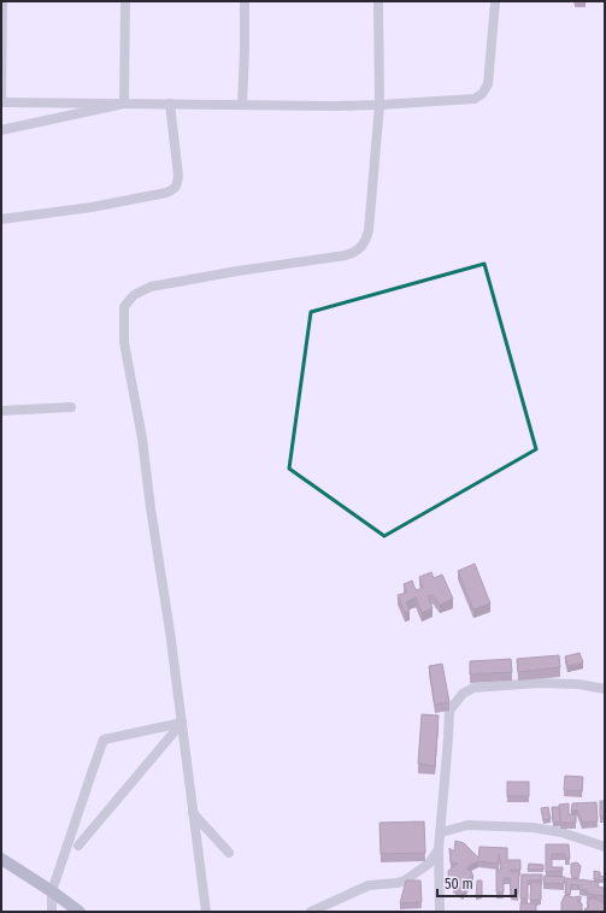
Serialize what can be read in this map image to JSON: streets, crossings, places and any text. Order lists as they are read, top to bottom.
{
  "scale_bar": "50 m"
}
